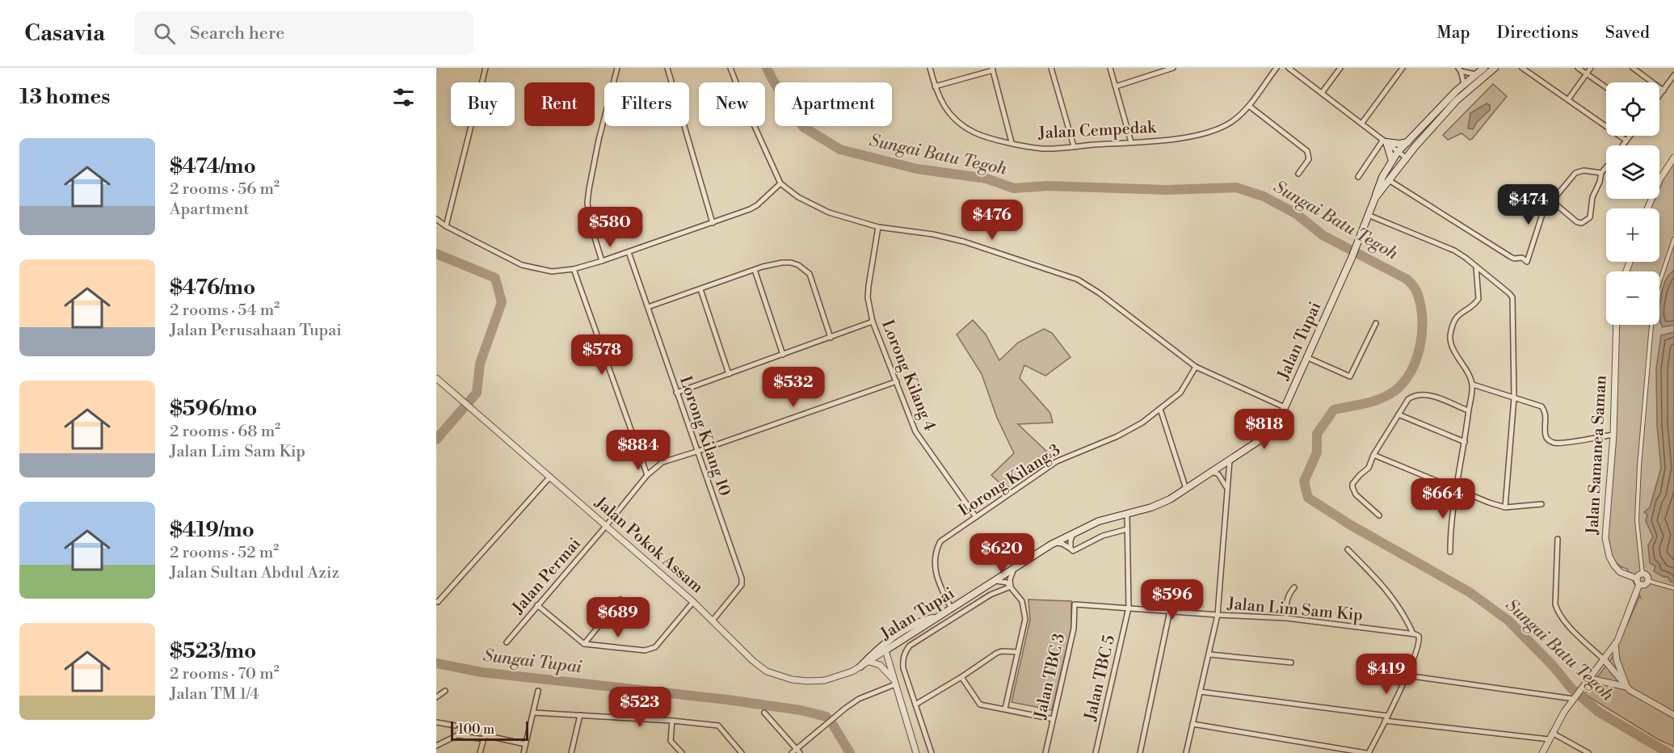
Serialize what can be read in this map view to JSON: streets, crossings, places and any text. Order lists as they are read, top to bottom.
{
  "streets": {
    "main road": ["Jalan Tupai"],
    "street": [
      "Jalan Cempedak",
      "Lorong Kilang 4",
      "Lorong Kilang 10",
      "Jalan Samanea Saman",
      "Lorong Kilang 3",
      "Jalan Pokok Assam",
      "Jalan Permai",
      "Jalan Lim Sam Kip",
      "Jalan TBC 3",
      "Jalan TBC 5"
    ]
  },
  "crossings": [
    ["Jalan Tupai", "Lorong Kilang 3"],
    ["Jalan Tupai", "Jalan Pokok Assam"],
    ["Jalan Tupai", "Jalan TBC 5"],
    ["Lorong Kilang 4", "Lorong Kilang 3"],
    ["Lorong Kilang 4", "Jalan Permai"],
    ["Lorong Kilang 10", "Jalan Pokok Assam"],
    ["Lorong Kilang 10", "Jalan Permai"],
    ["Jalan Pokok Assam", "Jalan Permai"],
    ["Jalan Lim Sam Kip", "Jalan TBC 3"],
    ["Jalan Lim Sam Kip", "Jalan TBC 5"]
  ],
  "water": ["Sungai Batu Tegoh", "Sungai Tupai"],
  "scale_bar": "100 m",
  "page": {
    "header": "Casavia",
    "search": "Search here",
    "nav": ["Map", "Directions", "Saved"],
    "heading": "13 homes",
    "map_buttons": ["+", "−"],
    "chip": [
      "Buy",
      "Rent",
      "Filters",
      "New",
      "Apartment"
    ],
    "list": [
      {
        "name": "$474/mo",
        "note": "2 rooms · 56 m² · Apartment"
      },
      {
        "name": "$476/mo",
        "note": "2 rooms · 54 m² · Jalan Perusahaan Tupai"
      },
      {
        "name": "$596/mo",
        "note": "2 rooms · 68 m² · Jalan Lim Sam Kip"
      },
      {
        "name": "$419/mo",
        "note": "2 rooms · 52 m² · Jalan Sultan Abdul Aziz"
      },
      {
        "name": "$523/mo",
        "note": "2 rooms · 70 m² · Jalan TM 1/4"
      }
    ],
    "price": [
      "$474",
      "$476",
      "$580",
      "$578",
      "$532",
      "$818",
      "$884",
      "$664",
      "$620",
      "$596",
      "$689",
      "$419",
      "$523"
    ],
    "scale": "100 m"
  }
}
